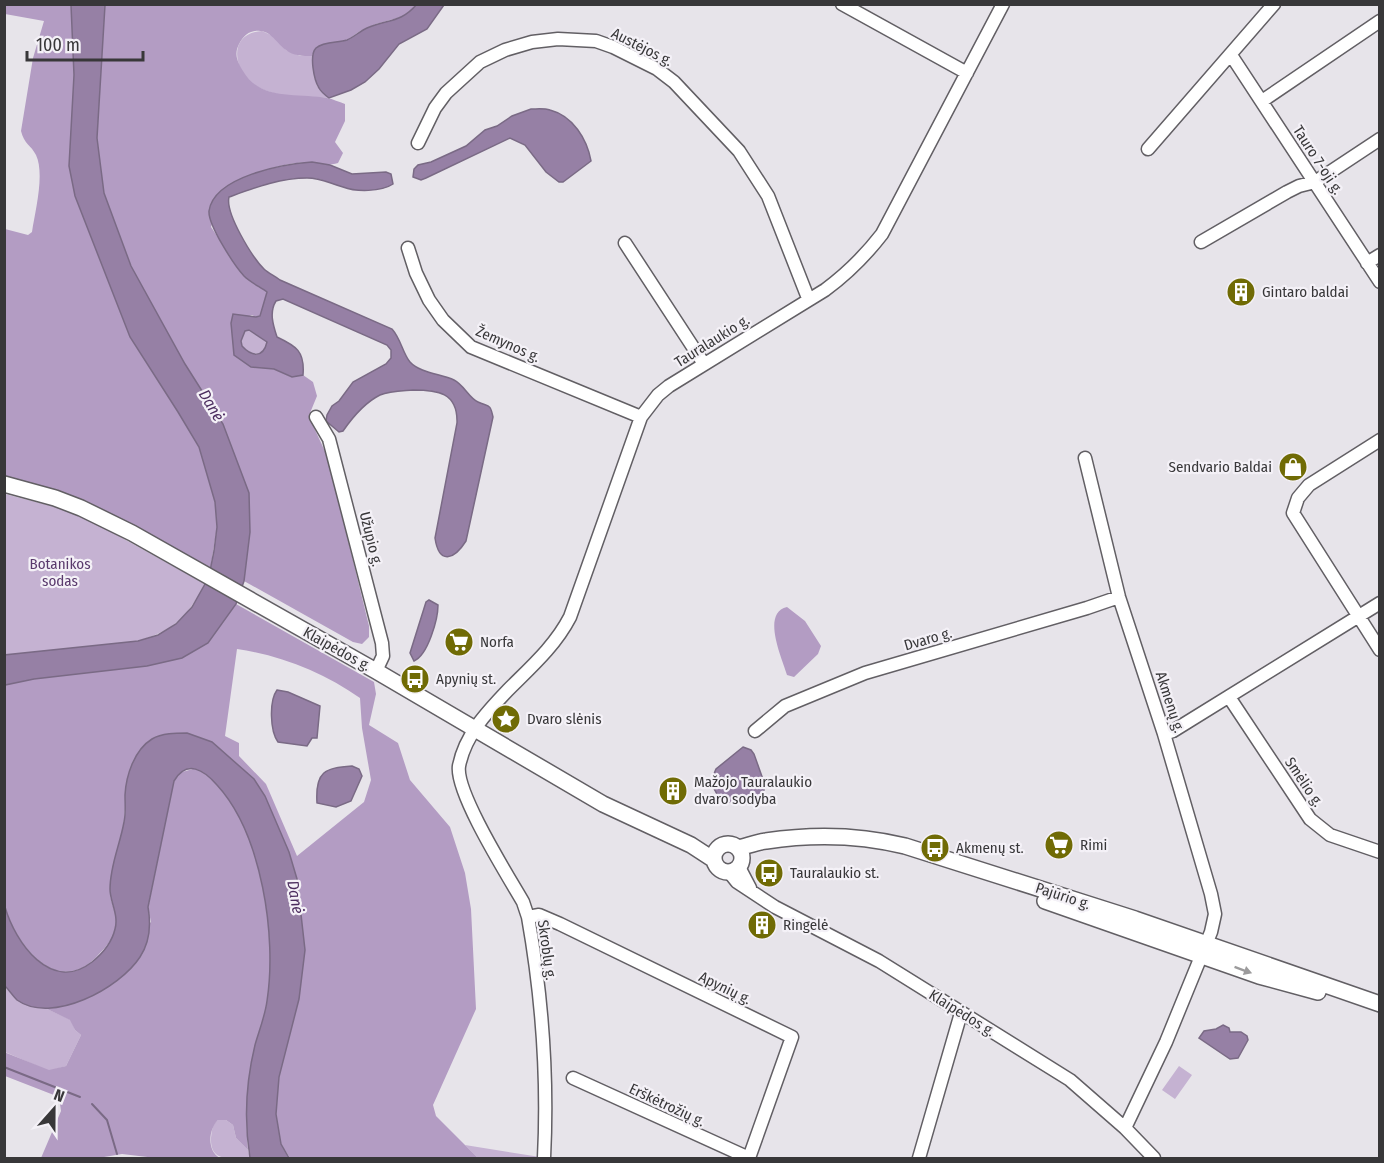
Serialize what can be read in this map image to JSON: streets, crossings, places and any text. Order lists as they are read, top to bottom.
{
  "streets": {
    "main road": ["Klaipėdos g.", "Pajūrio g."],
    "street": [
      "Austėjos g.",
      "Tauro 7-oji g.",
      "Tauralaukio g.",
      "Žemynos g.",
      "Užupio g.",
      "Dvaro g.",
      "Akmenų g.",
      "Smėlio g.",
      "Skroblų g.",
      "Apynių g.",
      "Erškėtrožių g."
    ]
  },
  "crossings": [
    ["Austėjos g.", "Tauralaukio g."],
    ["Tauralaukio g.", "Žemynos g."],
    ["Tauralaukio g.", "Klaipėdos g."],
    ["Tauralaukio g.", "Skroblų g."],
    ["Užupio g.", "Klaipėdos g."],
    ["Dvaro g.", "Akmenų g."],
    ["Klaipėdos g.", "Akmenų g."],
    ["Klaipėdos g.", "Pajūrio g."],
    ["Klaipėdos g.", "Skroblų g."],
    ["Akmenų g.", "Pajūrio g."],
    ["Skroblų g.", "Apynių g."],
    ["Apynių g.", "Erškėtrožių g."]
  ],
  "water": ["Danė"],
  "parks": ["Botanikos sodas"],
  "places": {
    "building": ["Gintaro baldai", "Mažojo Tauralaukio dvaro sodyba", "Ringelė"],
    "shop": ["Sendvario Baldai"],
    "supermarket": ["Norfa", "Rimi"],
    "bus stop": ["Apynių st.", "Akmenų st.", "Tauralaukio st."],
    "place": ["Dvaro slėnis"]
  },
  "scale_bar": "100 m",
  "north": "top"
}
